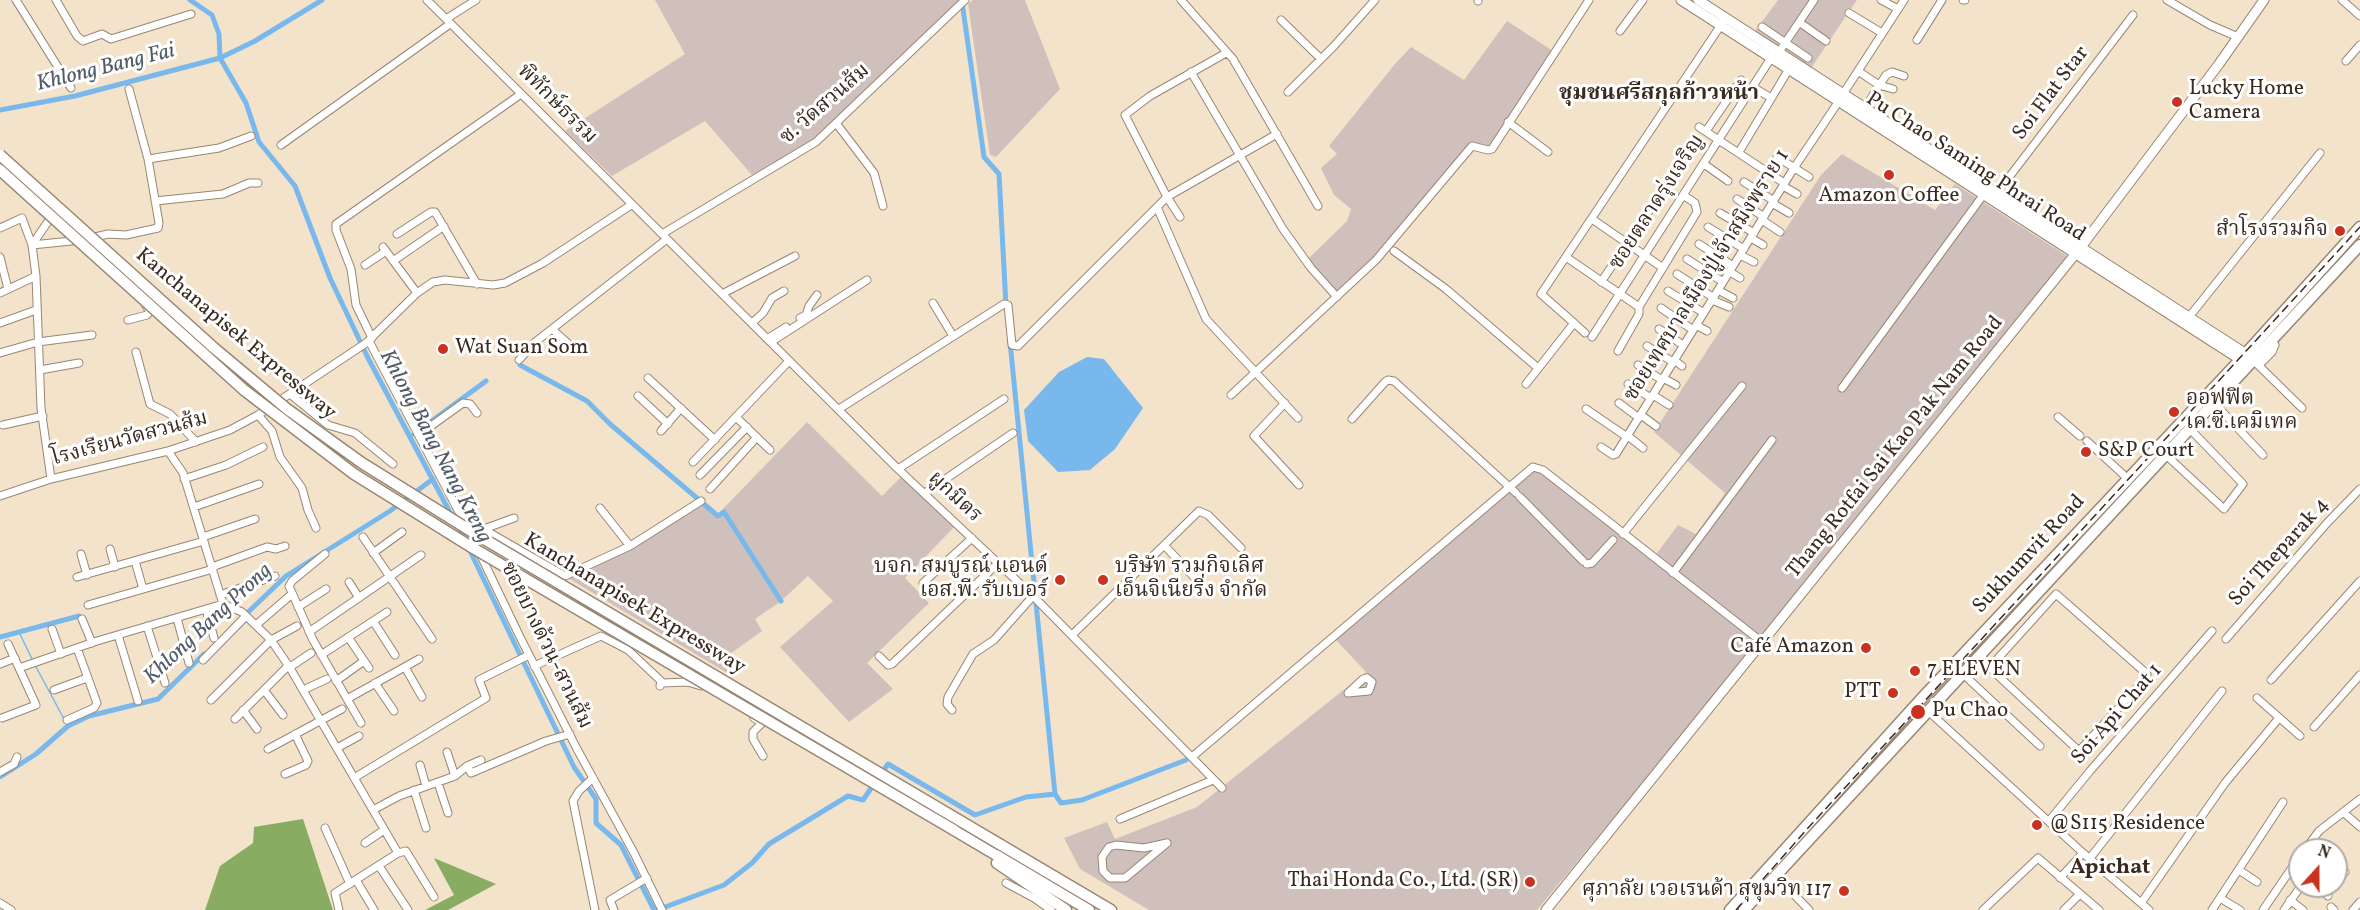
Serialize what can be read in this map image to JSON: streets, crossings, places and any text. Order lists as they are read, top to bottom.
{
  "streets": {
    "highway": ["Kanchanapisek Expressway", "Sukhumvit Road"],
    "main road": ["Pu Chao Saming Phrai Road", "Thang Rotfai Sai Kao Pak Nam Road"],
    "street": [
      "Soi Flat Star",
      "พิทักษ์ธรรม",
      "ซ. วัดสวนส้ม",
      "ซอยตลาดรุ่งเจริญ",
      "ซอยเทศบาลเมืองปู่เจ้าสมิงพราย 1",
      "โรงเรียนวัดสวนส้ม",
      "ผูกมิตร",
      "Soi Theparak 4",
      "ซอยบางด้วน-สวนส้ม",
      "Soi Api Chat 1"
    ]
  },
  "crossings": [
    ["Soi Flat Star", "Pu Chao Saming Phrai Road"],
    ["พิทักษ์ธรรม", "ซ. วัดสวนส้ม"],
    ["พิทักษ์ธรรม", "โรงเรียนวัดสวนส้ม"],
    ["พิทักษ์ธรรม", "ผูกมิตร"],
    ["พิทักษ์ธรรม", "ซอยบางด้วน-สวนส้ม"],
    ["ซ. วัดสวนส้ม", "ผูกมิตร"],
    ["Pu Chao Saming Phrai Road", "ซอยตลาดรุ่งเจริญ"],
    ["Pu Chao Saming Phrai Road", "ซอยเทศบาลเมืองปู่เจ้าสมิงพราย 1"],
    ["Pu Chao Saming Phrai Road", "Thang Rotfai Sai Kao Pak Nam Road"],
    ["Pu Chao Saming Phrai Road", "Sukhumvit Road"],
    ["โรงเรียนวัดสวนส้ม", "ซอยบางด้วน-สวนส้ม"]
  ],
  "districts": ["ชุมชนศรีสกุลก้าวหน้า", "Apichat"],
  "water": ["Khlong Bang Fai", "Khlong Bang Nang Kreng", "Khlong Bang Prong"],
  "places": [
    "Lucky Home Camera",
    "Amazon Coffee",
    "สำโรงรวมกิจ",
    "Wat Suan Som",
    "ออฟฟิต เค.ซี.เคมิเทค",
    "S&P Court",
    "บจก. สมบูรณ์ แอนด์ เอส.พี. รับเบอร์",
    "บริษัท รวมกิจเลิศ เอ็นจิเนียริ่ง จำกัด",
    "Café Amazon",
    "7 ELEVEN",
    "PTT",
    "Pu Chao",
    "@S115 Residence",
    "Thai Honda Co., Ltd. (SR)",
    "ศุภาลัย เวอเรนด้า สุขุมวิท 117"
  ],
  "north": "top"
}
